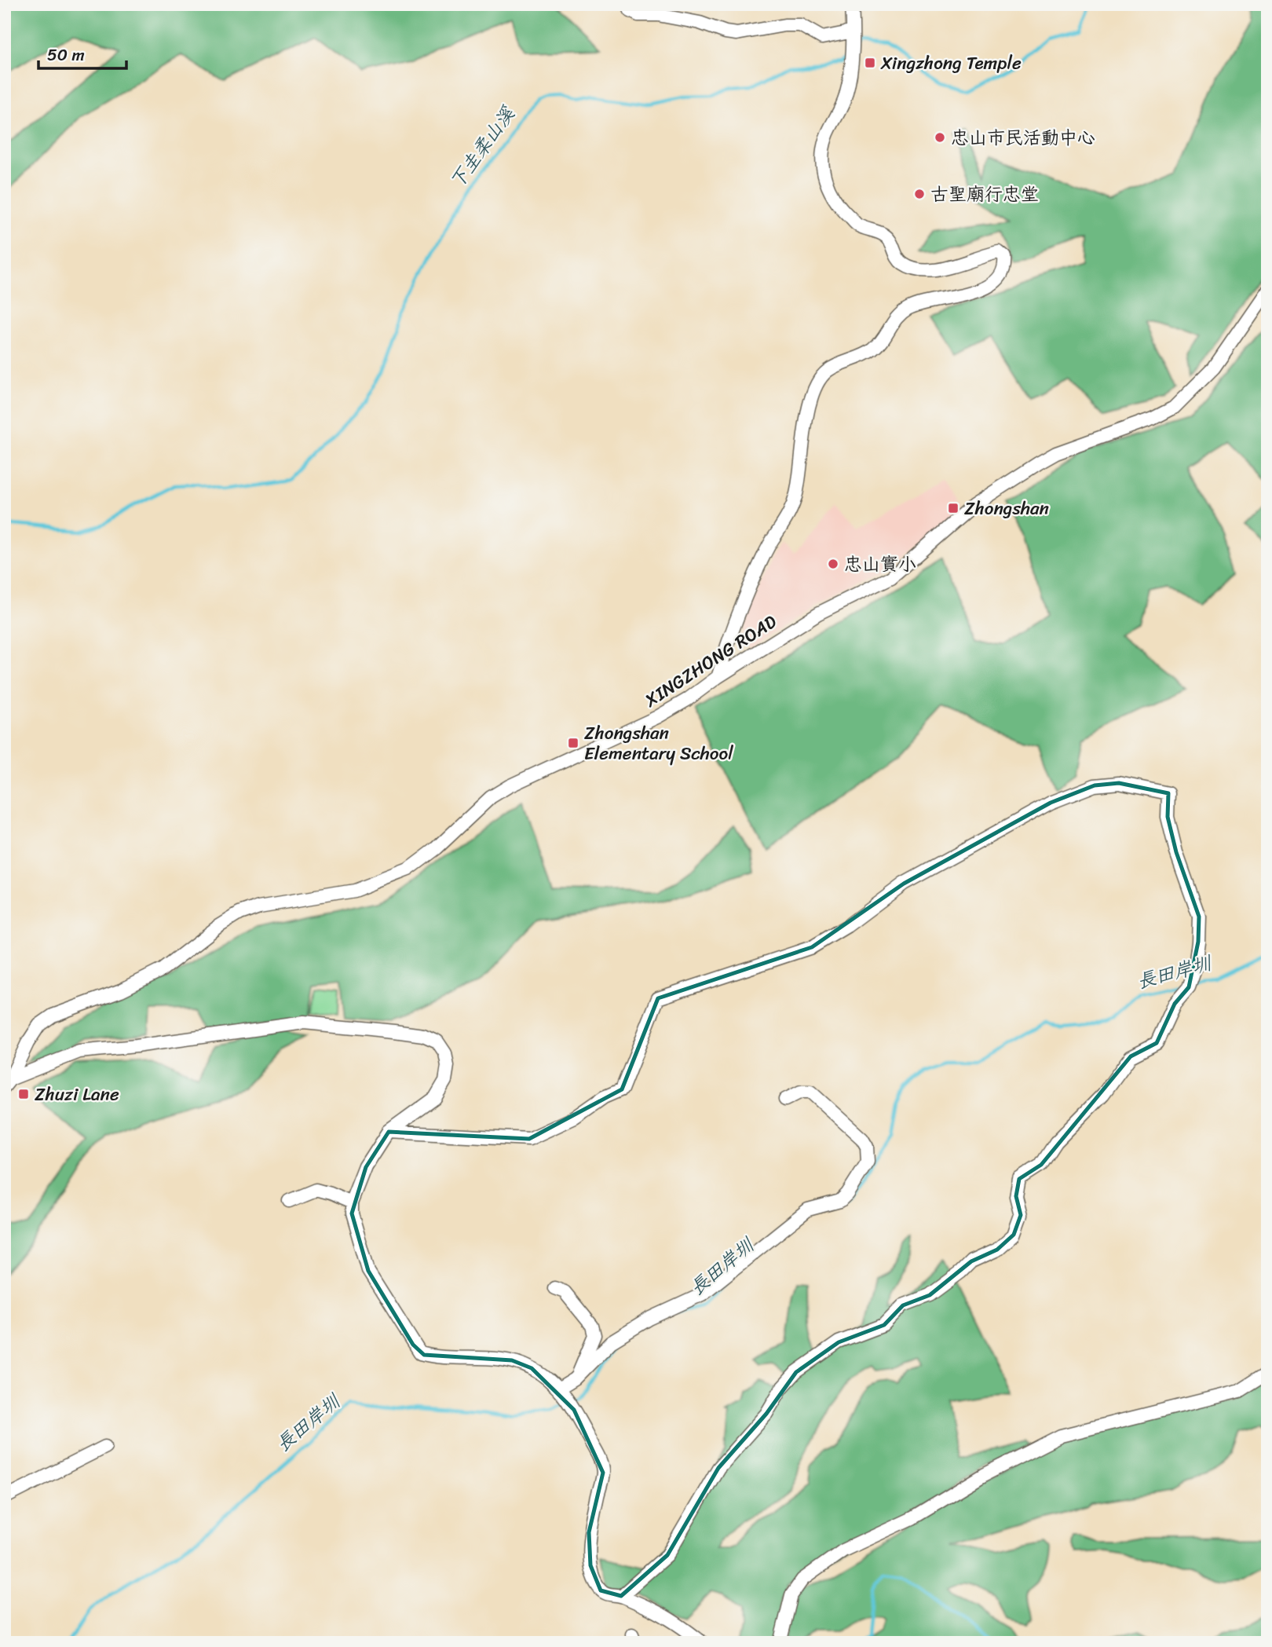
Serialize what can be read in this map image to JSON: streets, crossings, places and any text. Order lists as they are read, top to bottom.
{
  "streets": {
    "street": ["XINGZHONG ROAD"]
  },
  "water": ["下圭柔山溪", "長田岸圳"],
  "places": {
    "transit": [
      "Xingzhong Temple",
      "Zhongshan",
      "Zhongshan Elementary School",
      "Zhuzi Lane"
    ],
    "other": ["忠山市民活動中心", "古聖廟行忠堂", "忠山實小"]
  },
  "scale_bar": "50 m"
}
